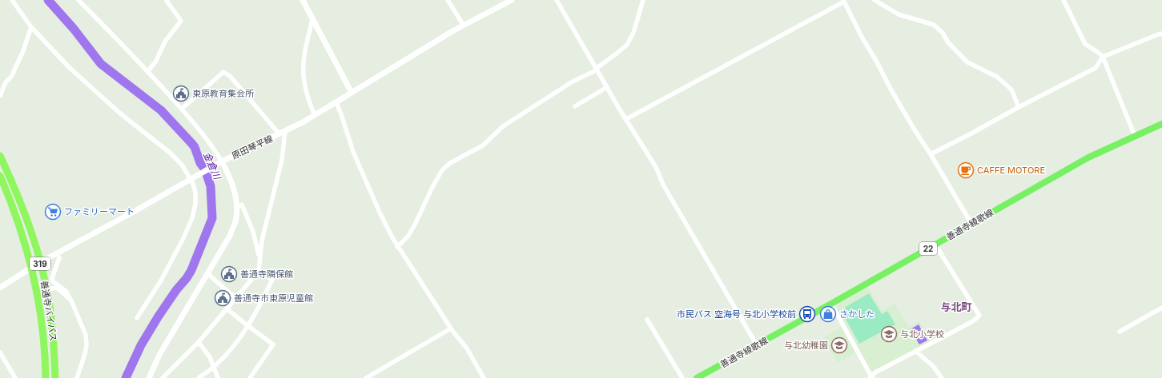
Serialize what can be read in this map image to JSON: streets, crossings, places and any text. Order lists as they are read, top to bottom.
{
  "streets": {
    "highway": ["319", "善通寺バイパス"],
    "main road": ["原田琴平線", "善通寺綾歌線", "22"]
  },
  "districts": ["与北町"],
  "water": ["金倉川"],
  "places": {
    "public building": ["東原教育集会所", "善通寺隣保館", "善通寺市東原児童館"],
    "cafe": ["CAFFE MOTORE"],
    "supermarket": ["ファミリーマート"],
    "bus stop": ["市民バス 空海号 与北小学校前"],
    "shop": ["さかした"],
    "school or university": ["与北小学校", "与北幼稚園"]
  }
}
